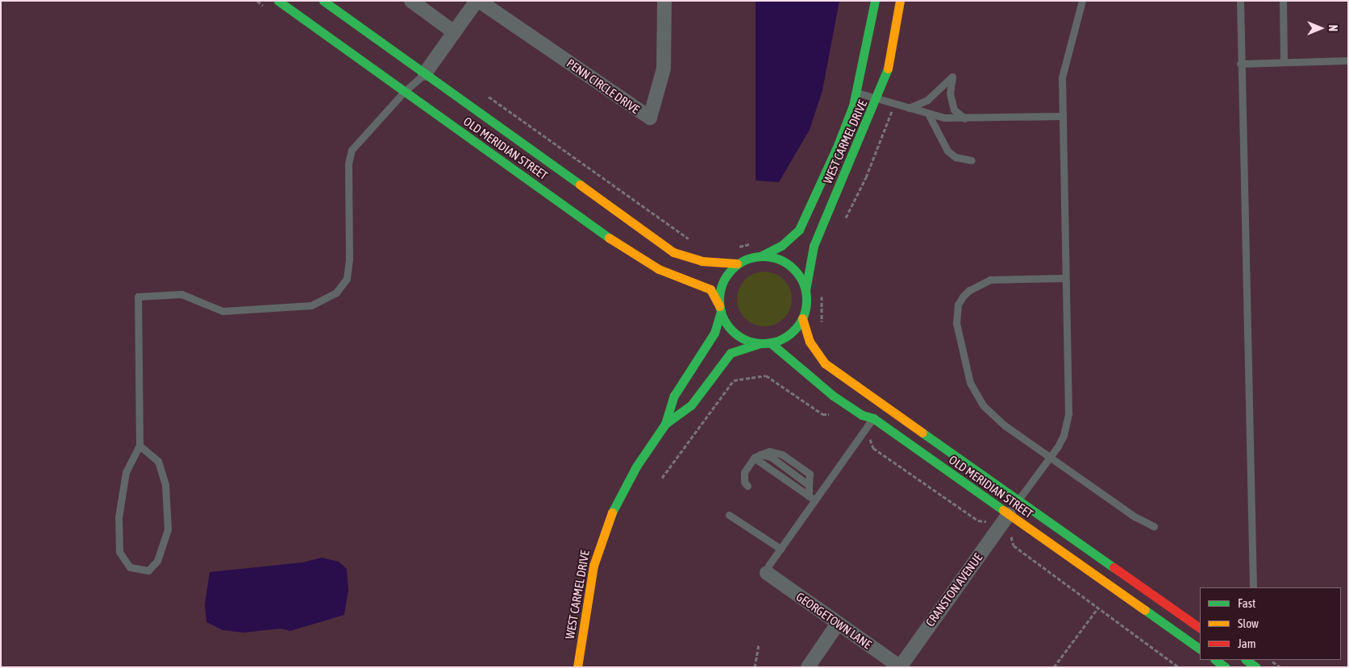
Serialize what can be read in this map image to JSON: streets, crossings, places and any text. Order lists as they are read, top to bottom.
{
  "streets": {
    "main road": ["WEST CARMEL DRIVE", "OLD MERIDIAN STREET"],
    "street": ["PENN CIRCLE DRIVE", "CRANSTON AVENUE", "GEORGETOWN LANE"]
  },
  "crossings": [
    ["PENN CIRCLE DRIVE", "OLD MERIDIAN STREET"],
    ["WEST CARMEL DRIVE", "OLD MERIDIAN STREET"],
    ["OLD MERIDIAN STREET", "CRANSTON AVENUE"],
    ["CRANSTON AVENUE", "GEORGETOWN LANE"]
  ],
  "legend": ["Fast", "Slow", "Jam"],
  "north": "right"
}
